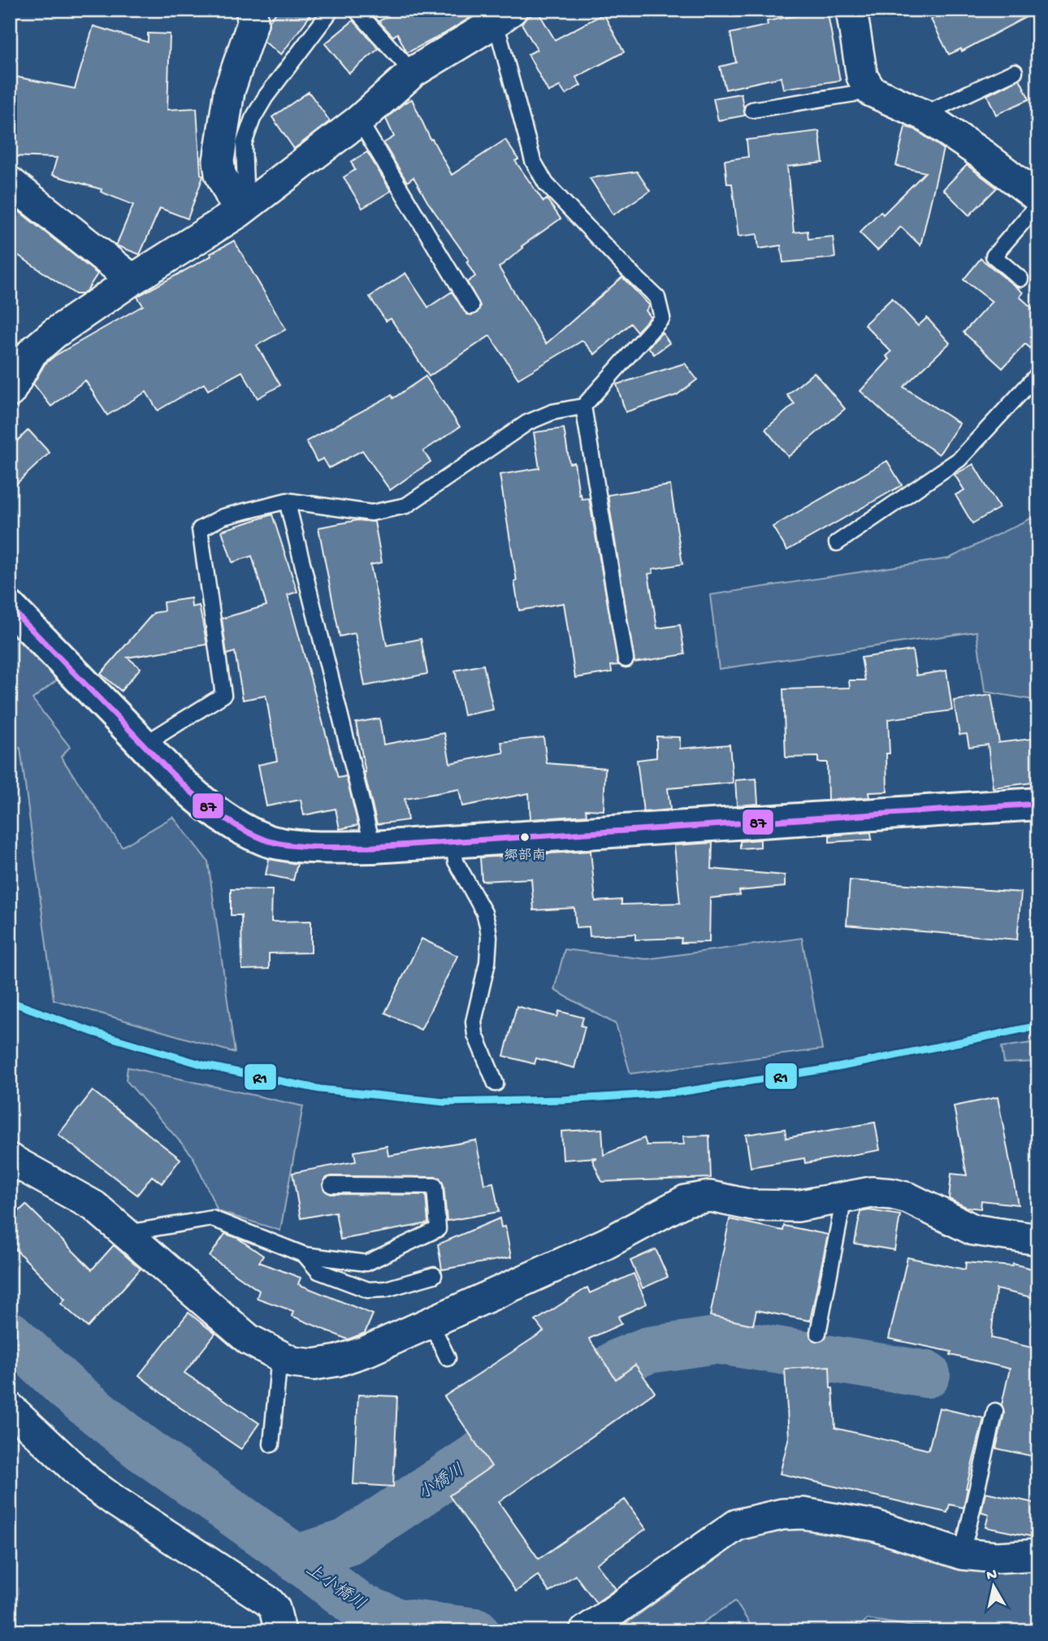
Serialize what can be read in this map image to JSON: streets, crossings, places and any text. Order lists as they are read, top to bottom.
{
  "water": ["小橋川", "上小橋川"],
  "places": ["郷部南"],
  "lines": ["transit line 87", "transit line R1"],
  "north": "top"
}
